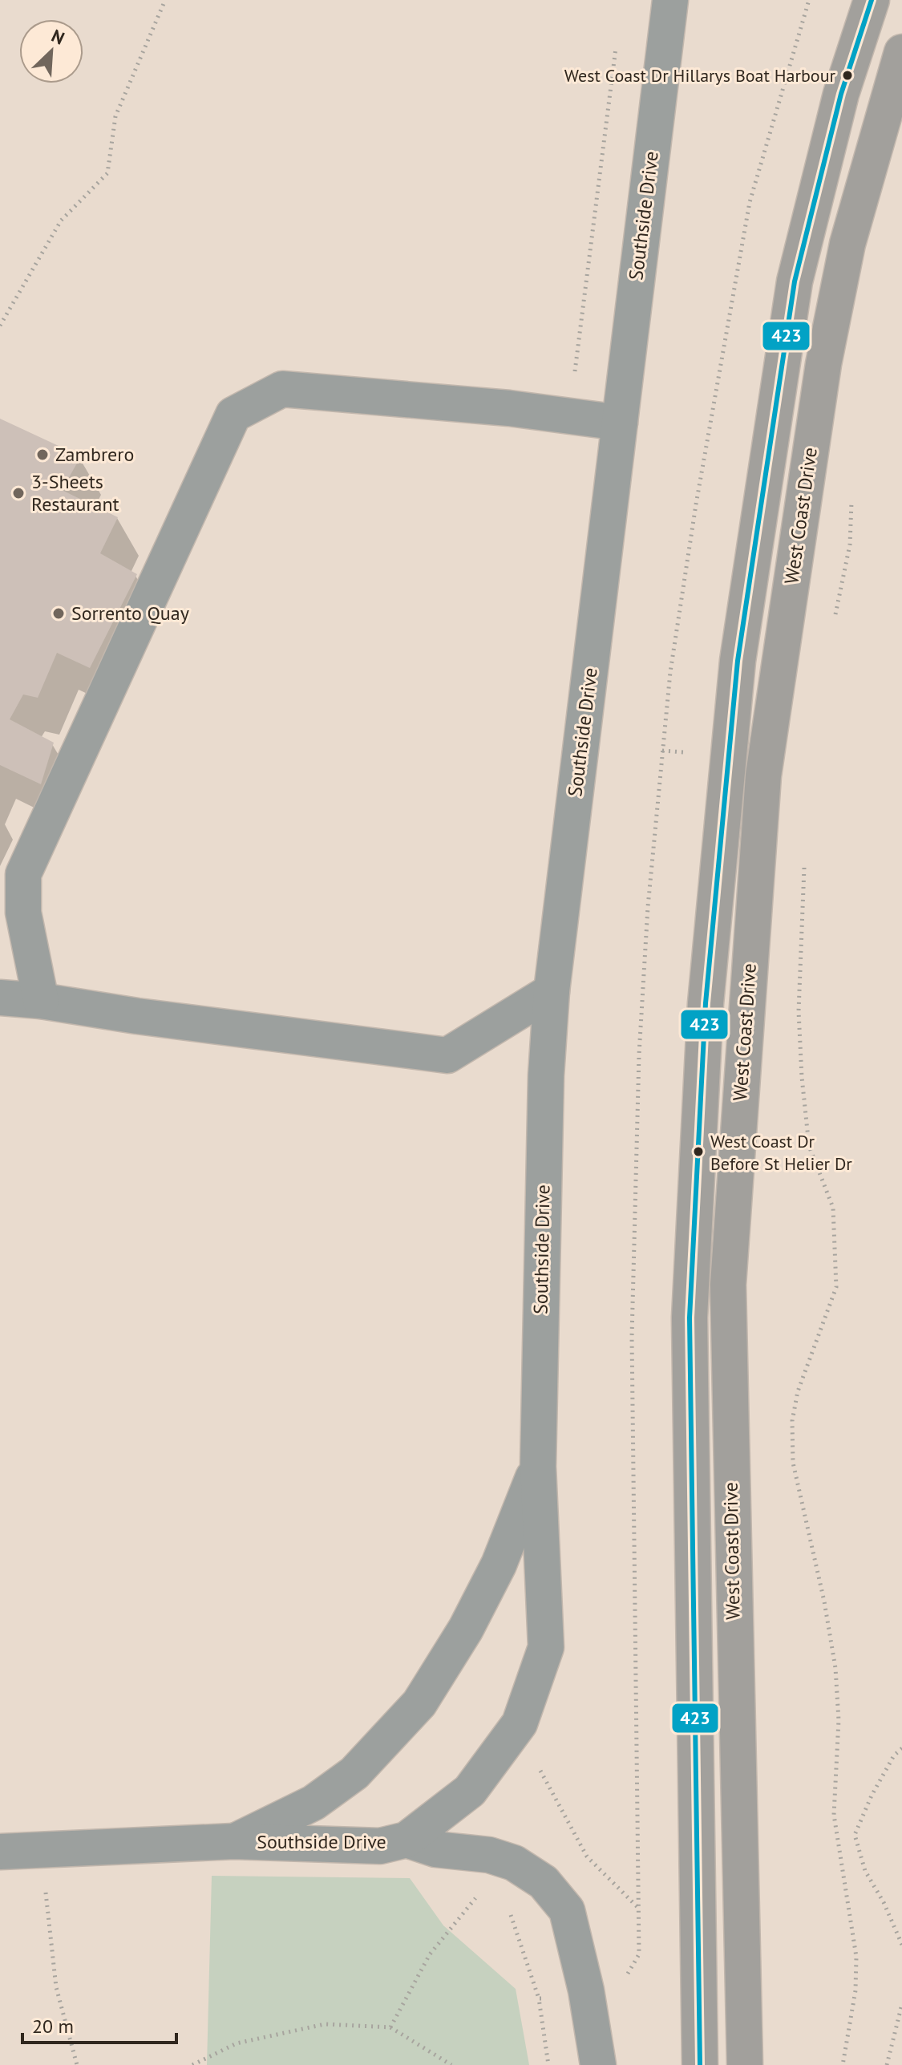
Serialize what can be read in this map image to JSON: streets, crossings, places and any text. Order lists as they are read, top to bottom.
{
  "streets": {
    "main road": ["West Coast Drive"],
    "street": ["Southside Drive"]
  },
  "places": [
    "West Coast Dr Hillarys Boat Harbour",
    "Zambrero",
    "3-Sheets Restaurant",
    "Sorrento Quay",
    "West Coast Dr Before St Helier Dr"
  ],
  "lines": ["transit line 423"],
  "scale_bar": "20 m",
  "north": "top right"
}
